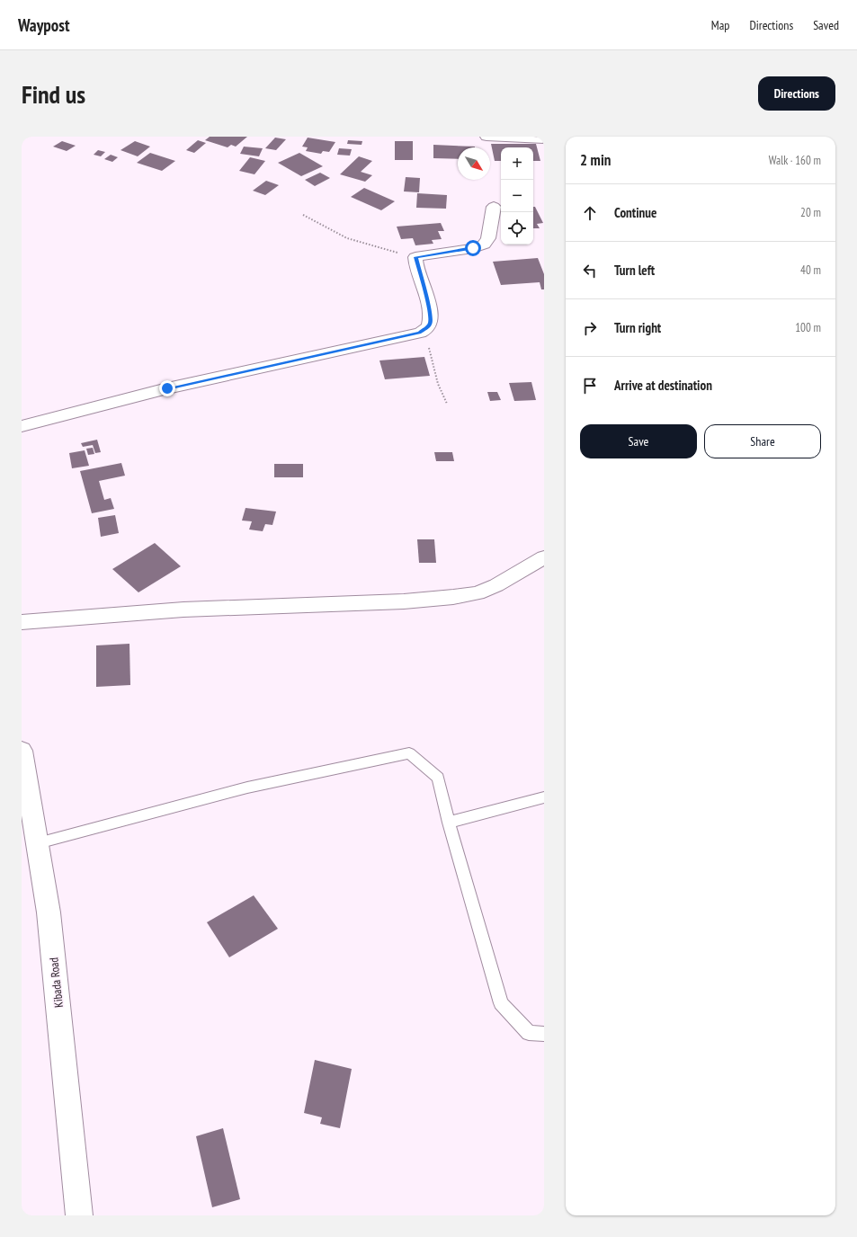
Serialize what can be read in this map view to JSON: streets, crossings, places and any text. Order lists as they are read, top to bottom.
{
  "streets": {
    "street": ["Kibada Road"]
  },
  "north": "bottom right",
  "page": {
    "header": "Waypost",
    "nav": ["Map", "Directions", "Saved"],
    "buttons": [
      "Directions",
      ["Save", "Share"]
    ],
    "title": "Find us",
    "heading": ["2 min", "Walk · 160 m"],
    "map_buttons": ["+", "−"],
    "list": [
      ["Continue", "20 m"],
      ["Turn left", "40 m"],
      ["Turn right", "100 m"],
      "Arrive at destination"
    ]
  }
}
